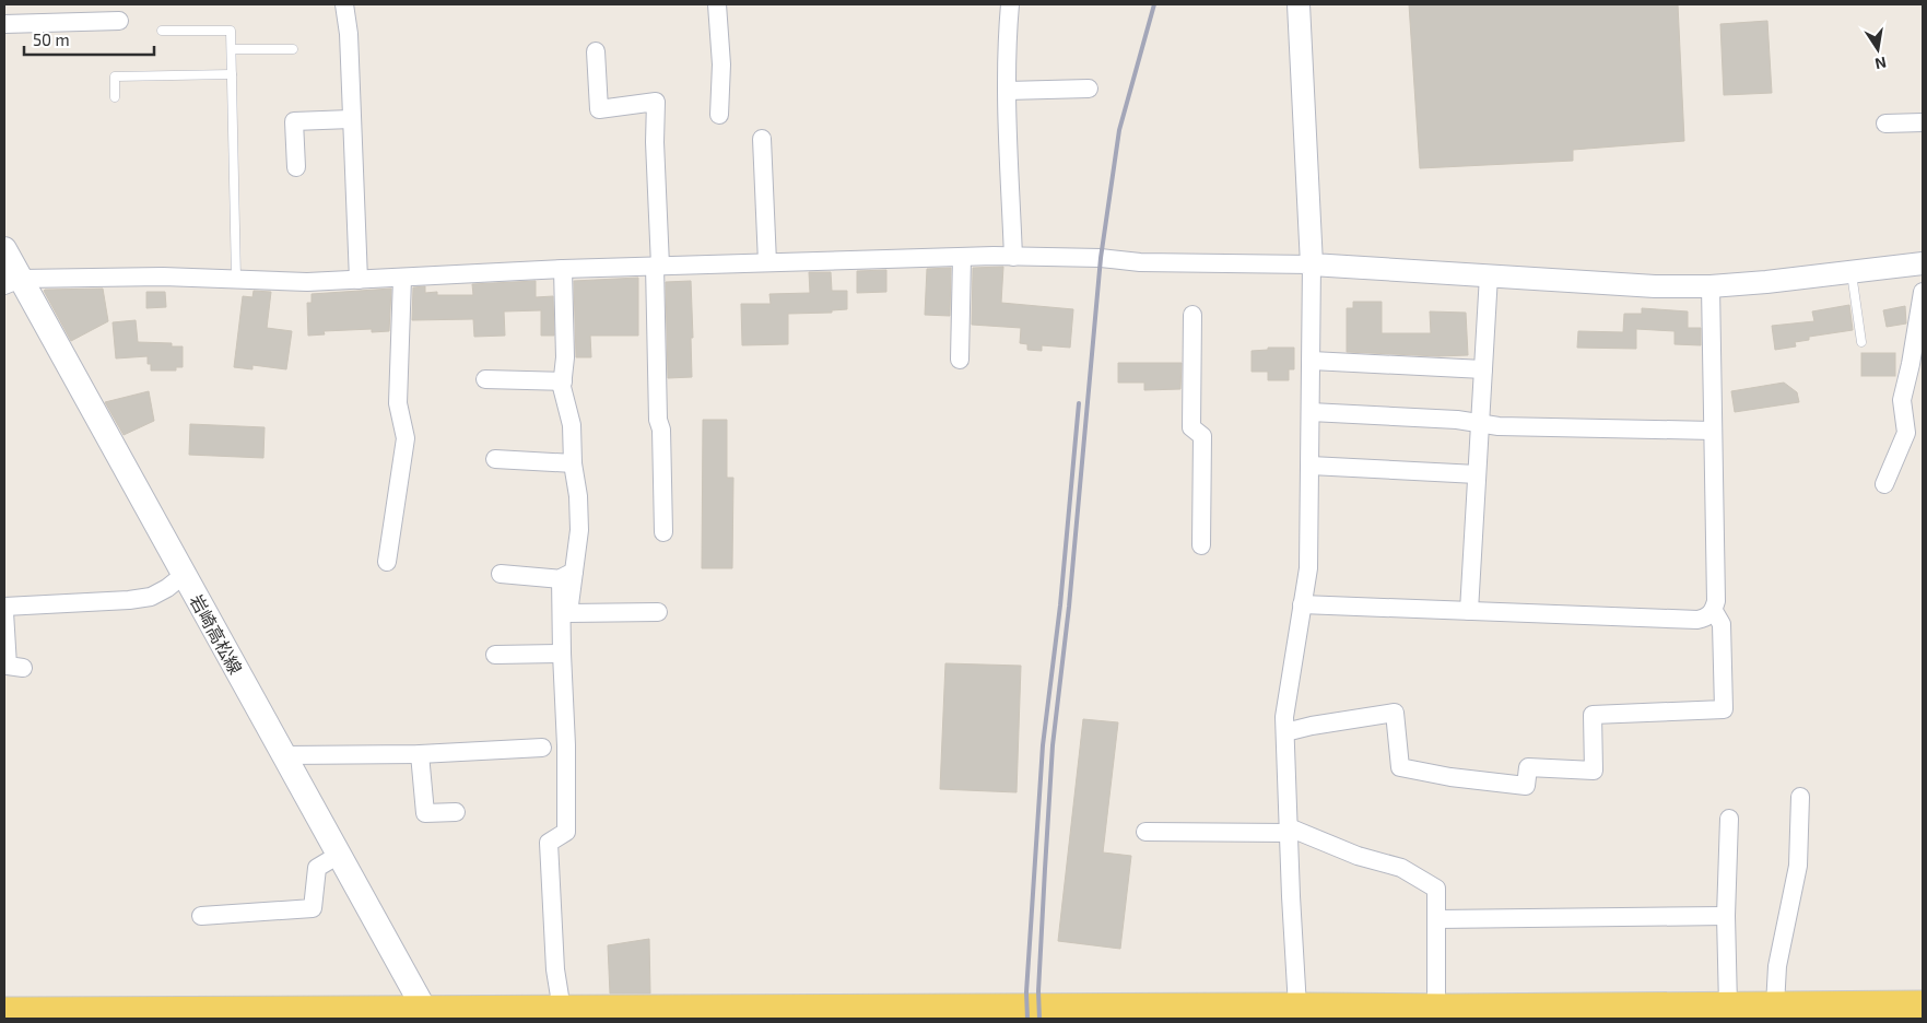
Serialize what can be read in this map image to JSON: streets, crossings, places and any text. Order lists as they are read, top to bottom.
{
  "streets": {
    "main road": ["岩崎高松線"]
  },
  "scale_bar": "50 m",
  "north": "bottom"
}
